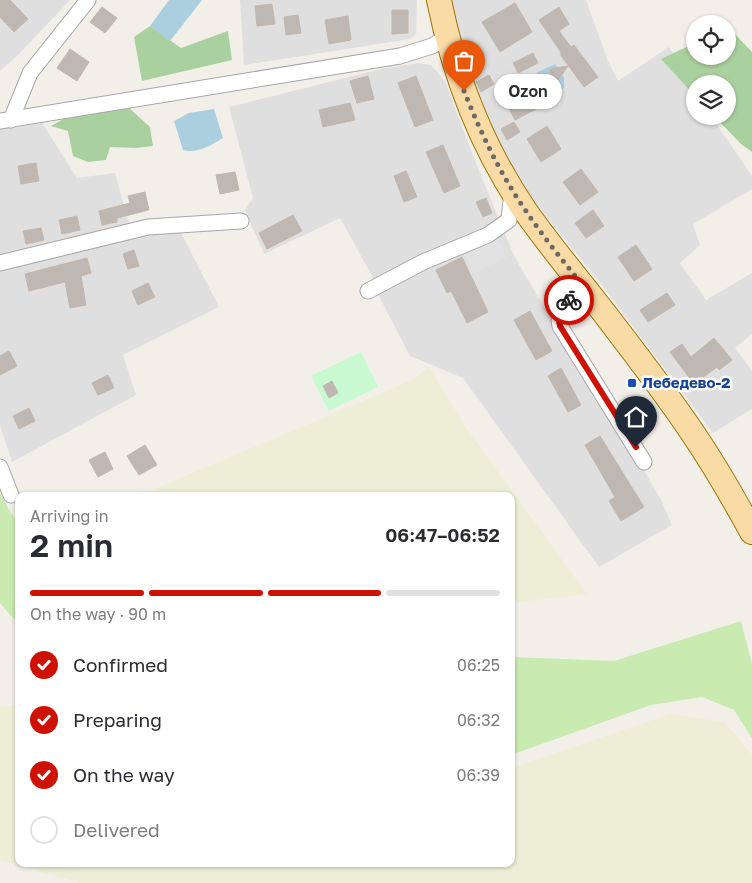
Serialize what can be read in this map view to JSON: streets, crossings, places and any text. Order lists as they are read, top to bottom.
{
  "places": {
    "other": ["Ozon"],
    "transit": ["Лебедево-2"]
  },
  "page": {
    "bubble": "Ozon",
    "heading": ["2 min", "Arriving in", "06:47–06:52"],
    "bar": "On the way · 90 m",
    "list": [
      ["Confirmed", "06:25"],
      ["Preparing", "06:32"],
      ["On the way", "06:39"],
      "Delivered"
    ]
  }
}
